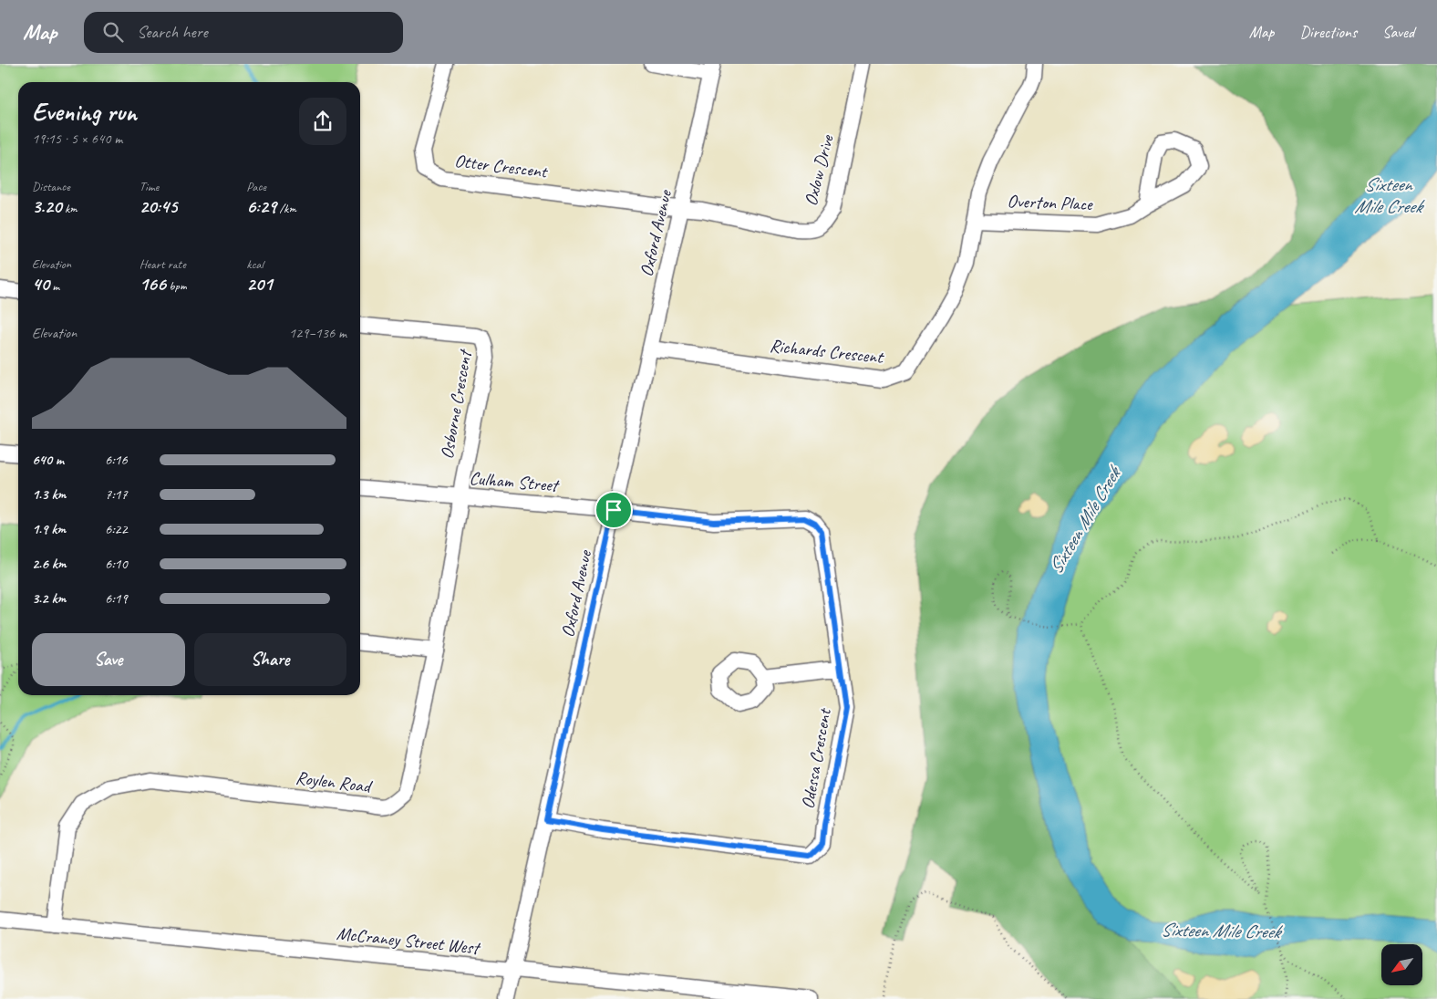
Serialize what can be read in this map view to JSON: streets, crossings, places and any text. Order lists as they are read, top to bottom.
{
  "streets": {
    "street": [
      "Otter Crescent",
      "Oxlow Drive",
      "Overton Place",
      "Oxford Avenue",
      "Richards Crescent",
      "Osborne Crescent",
      "Culham Street",
      "Odessa Crescent",
      "Roylen Road",
      "McCraney Street West"
    ]
  },
  "crossings": [
    ["Otter Crescent", "Oxlow Drive"],
    ["Otter Crescent", "Oxford Avenue"],
    ["Oxlow Drive", "Oxford Avenue"],
    ["Overton Place", "Richards Crescent"],
    ["Oxford Avenue", "Richards Crescent"],
    ["Oxford Avenue", "Culham Street"],
    ["Oxford Avenue", "Odessa Crescent"],
    ["Oxford Avenue", "McCraney Street West"],
    ["Osborne Crescent", "Culham Street"],
    ["Osborne Crescent", "Roylen Road"],
    ["Culham Street", "Odessa Crescent"],
    ["Culham Street", "Roylen Road"],
    ["Roylen Road", "McCraney Street West"]
  ],
  "water": ["Sixteen Mile Creek"],
  "north": "bottom left",
  "page": {
    "header": "Map",
    "search": "Search here",
    "nav": ["Map", "Directions", "Saved"],
    "heading": ["Evening run", "19:15 · 5 × 640 m"],
    "stats": [
      ["Distance", "3.20 km"],
      ["Time", "20:45"],
      ["Pace", "6:29 /km"],
      ["Elevation", "40 m"],
      ["Heart rate", "166 bpm"],
      ["kcal", "201"]
    ],
    "chart": ["Elevation", "129–136 m"],
    "list": [
      {
        "name": "640 m",
        "note": "6:16"
      },
      {
        "name": "1.3 km",
        "note": "7:17"
      },
      {
        "name": "1.9 km",
        "note": "6:22"
      },
      {
        "name": "2.6 km",
        "note": "6:10"
      },
      {
        "name": "3.2 km",
        "note": "6:19"
      }
    ],
    "buttons": ["Save", "Share"]
  }
}
